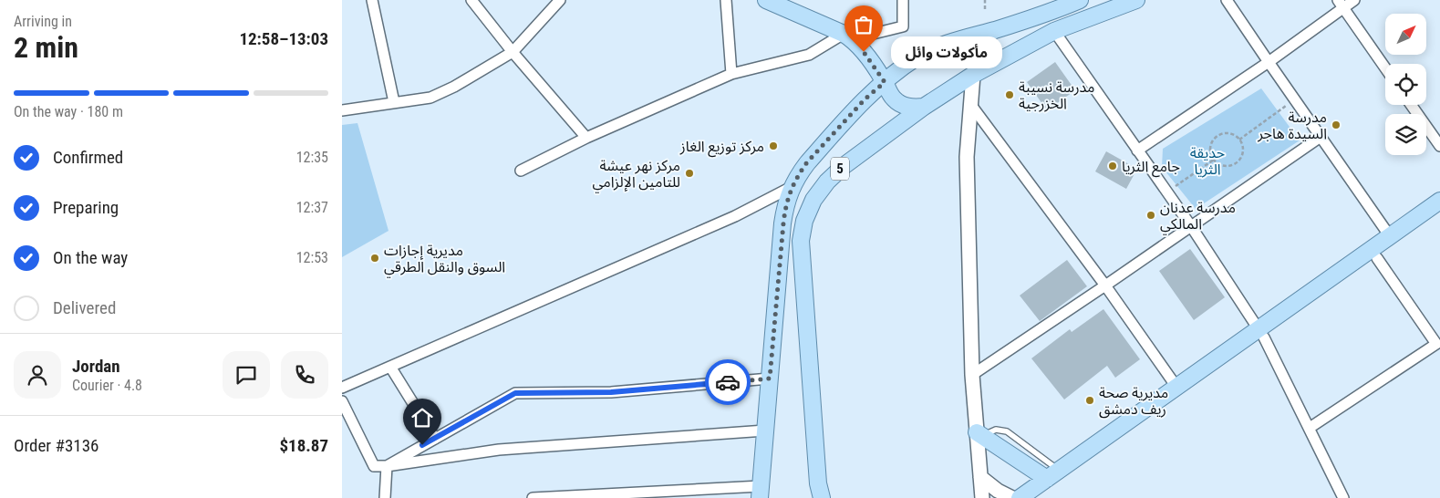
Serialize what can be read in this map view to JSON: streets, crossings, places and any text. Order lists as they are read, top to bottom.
{
  "streets": {
    "main road": ["5"]
  },
  "parks": ["حديقة الثريا"],
  "places": [
    "مأكولات وائل",
    "مدرسة نسيبة الخزرجية",
    "مدرسة السيدة هاجر",
    "مركز توزيع الغاز",
    "جامع الثريا",
    "مركز نهر عيشة للتامين الإلزامي",
    "مدرسة عدنان المالكي",
    "مديرية إجازات السوق والنقل الطرقي",
    "مديرية صحة ريف دمشق"
  ],
  "north": "top right",
  "page": {
    "heading": ["2 min", "Arriving in", "12:58–13:03"],
    "panel": [
      "Jordan",
      "Courier · 4.8",
      "Order #3136",
      "$18.87"
    ],
    "bubble": "مأكولات وائل",
    "bar": "On the way · 180 m",
    "list": [
      ["Confirmed", "12:35"],
      ["Preparing", "12:37"],
      ["On the way", "12:53"],
      "Delivered"
    ]
  }
}
